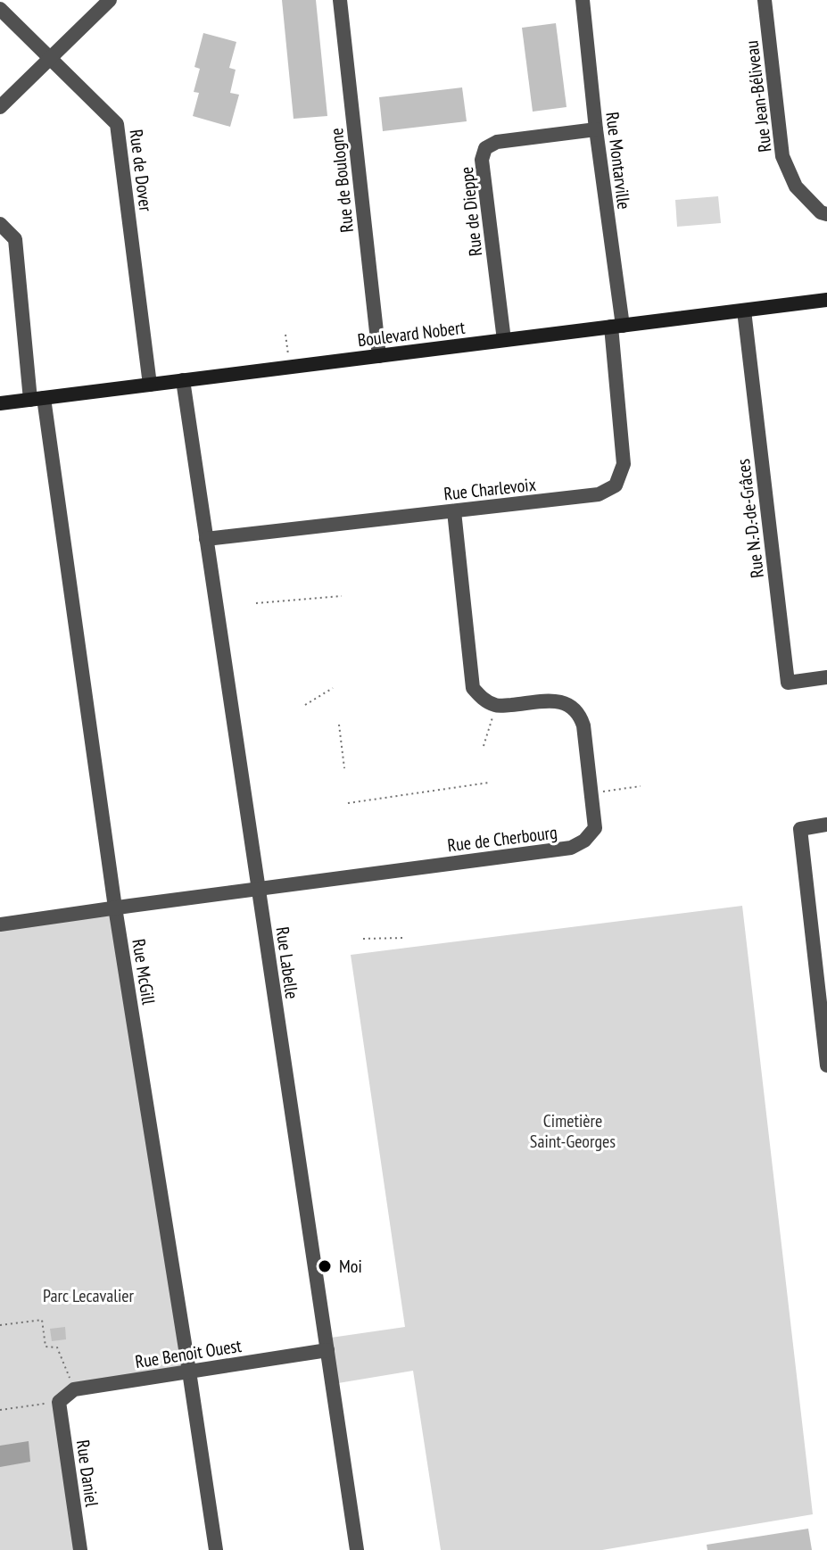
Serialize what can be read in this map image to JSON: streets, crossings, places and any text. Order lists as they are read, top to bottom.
{
  "streets": {
    "street": [
      "Rue Jean-Béliveau",
      "Rue Montarville",
      "Rue de Dover",
      "Rue de Boulogne",
      "Rue de Dieppe",
      "Boulevard Nobert",
      "Rue Charlevoix",
      "Rue N.-D.-de-Grâces",
      "Rue de Cherbourg",
      "Rue Labelle",
      "Rue McGill",
      "Rue Benoit Ouest",
      "Rue Daniel"
    ]
  },
  "crossings": [
    ["Rue Montarville", "Rue de Dieppe"],
    ["Rue Montarville", "Boulevard Nobert"],
    ["Rue Montarville", "Rue Charlevoix"],
    ["Rue de Dover", "Boulevard Nobert"],
    ["Rue de Boulogne", "Boulevard Nobert"],
    ["Rue de Dieppe", "Boulevard Nobert"],
    ["Boulevard Nobert", "Rue Charlevoix"],
    ["Boulevard Nobert", "Rue N.-D.-de-Grâces"],
    ["Boulevard Nobert", "Rue Labelle"],
    ["Boulevard Nobert", "Rue McGill"],
    ["Rue Charlevoix", "Rue Labelle"],
    ["Rue de Cherbourg", "Rue Labelle"],
    ["Rue de Cherbourg", "Rue McGill"],
    ["Rue Labelle", "Rue Benoit Ouest"],
    ["Rue McGill", "Rue Benoit Ouest"]
  ],
  "parks": ["Cimetière Saint-Georges", "Parc Lecavalier"],
  "places": ["Moi"]
}
